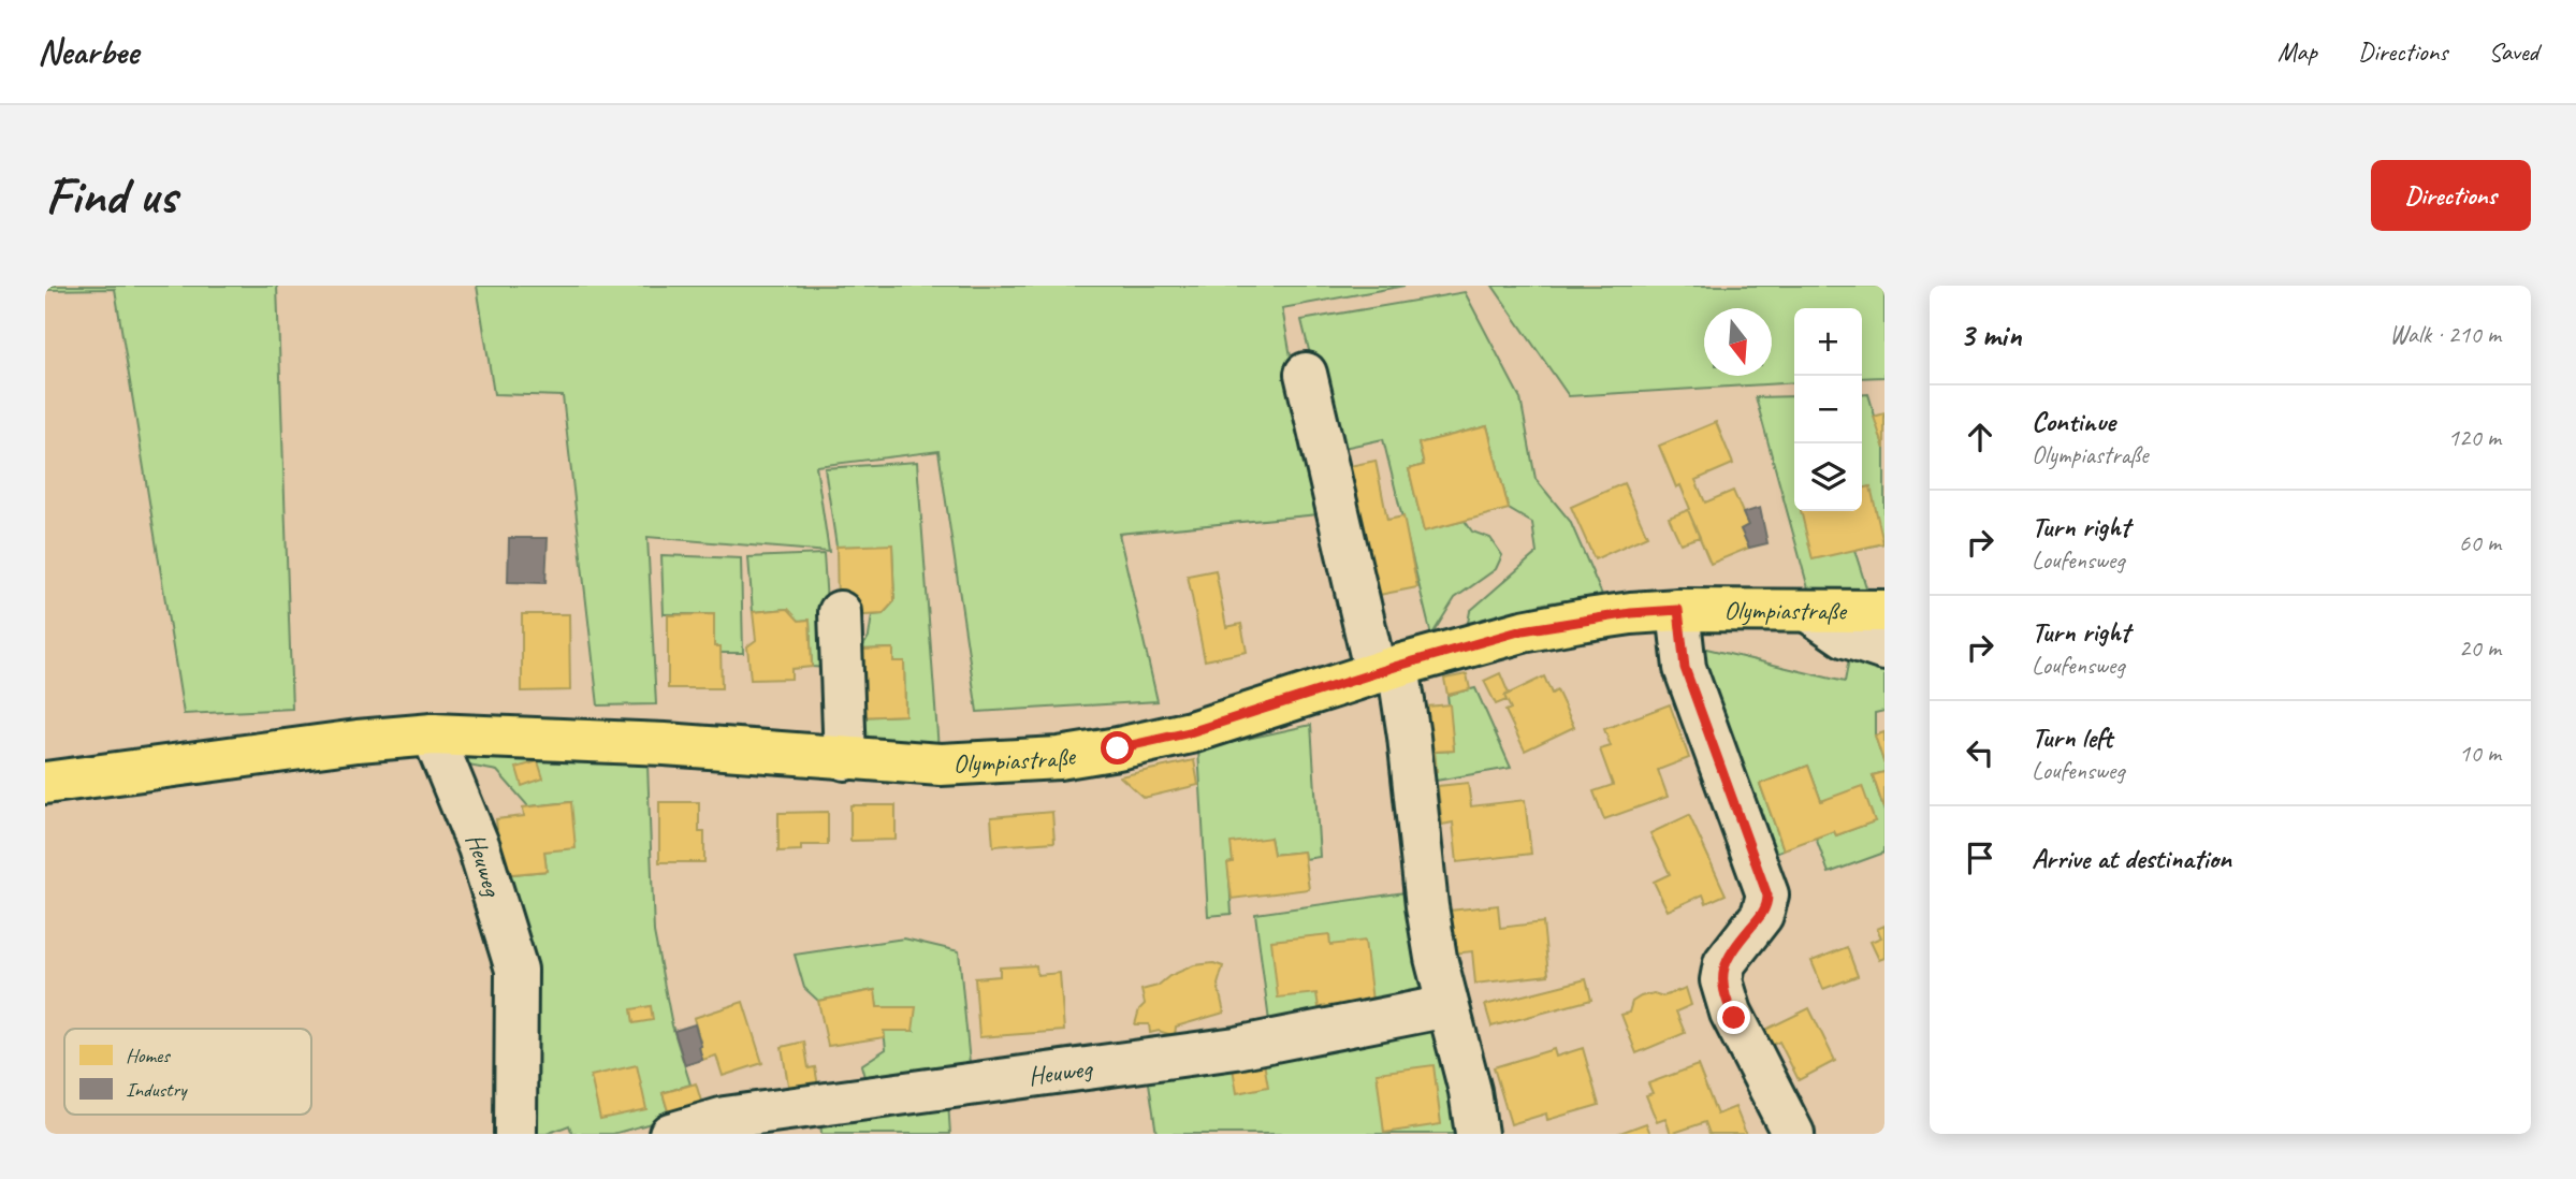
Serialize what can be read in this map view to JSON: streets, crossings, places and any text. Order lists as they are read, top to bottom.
{
  "streets": {
    "main road": ["Olympiastraße"],
    "street": ["Heuweg"]
  },
  "crossings": [
    ["Olympiastraße", "Heuweg"]
  ],
  "legend": ["Homes", "Industry"],
  "north": "bottom",
  "page": {
    "header": "Nearbee",
    "nav": ["Map", "Directions", "Saved"],
    "buttons": "Directions",
    "title": "Find us",
    "heading": ["3 min", "Walk · 210 m"],
    "map_buttons": ["+", "−"],
    "list": [
      ["Continue", "Olympiastraße", "120 m"],
      ["Turn right", "Loufensweg", "60 m"],
      ["Turn right", "Loufensweg", "20 m"],
      ["Turn left", "Loufensweg", "10 m"],
      "Arrive at destination"
    ]
  }
}
